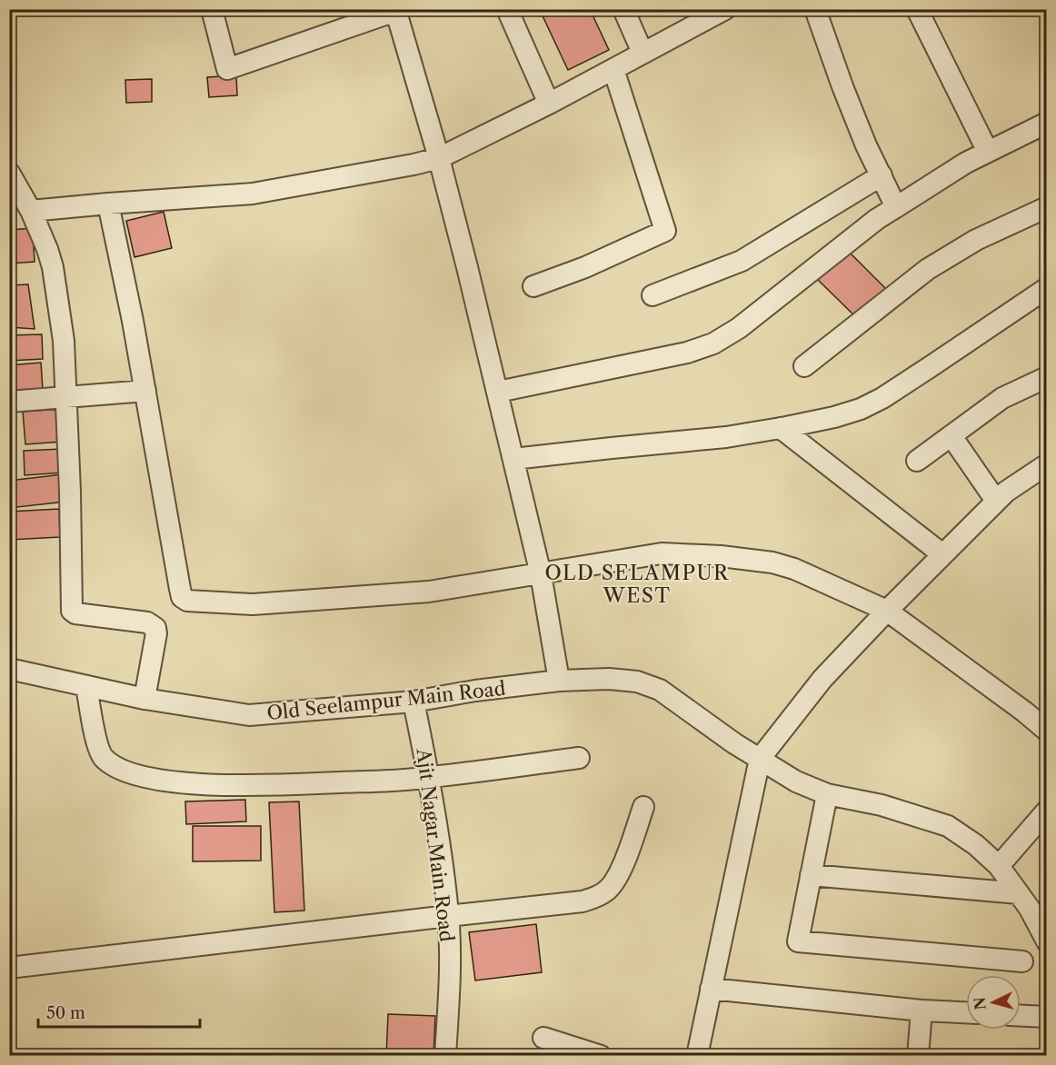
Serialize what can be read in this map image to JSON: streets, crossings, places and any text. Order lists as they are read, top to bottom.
{
  "streets": {
    "street": ["Old Seelampur Main Road", "Ajit Nagar Main Road"]
  },
  "crossings": [
    ["Old Seelampur Main Road", "Ajit Nagar Main Road"]
  ],
  "districts": ["OLD SELAMPUR WEST"],
  "scale_bar": "50 m",
  "north": "left"
}
